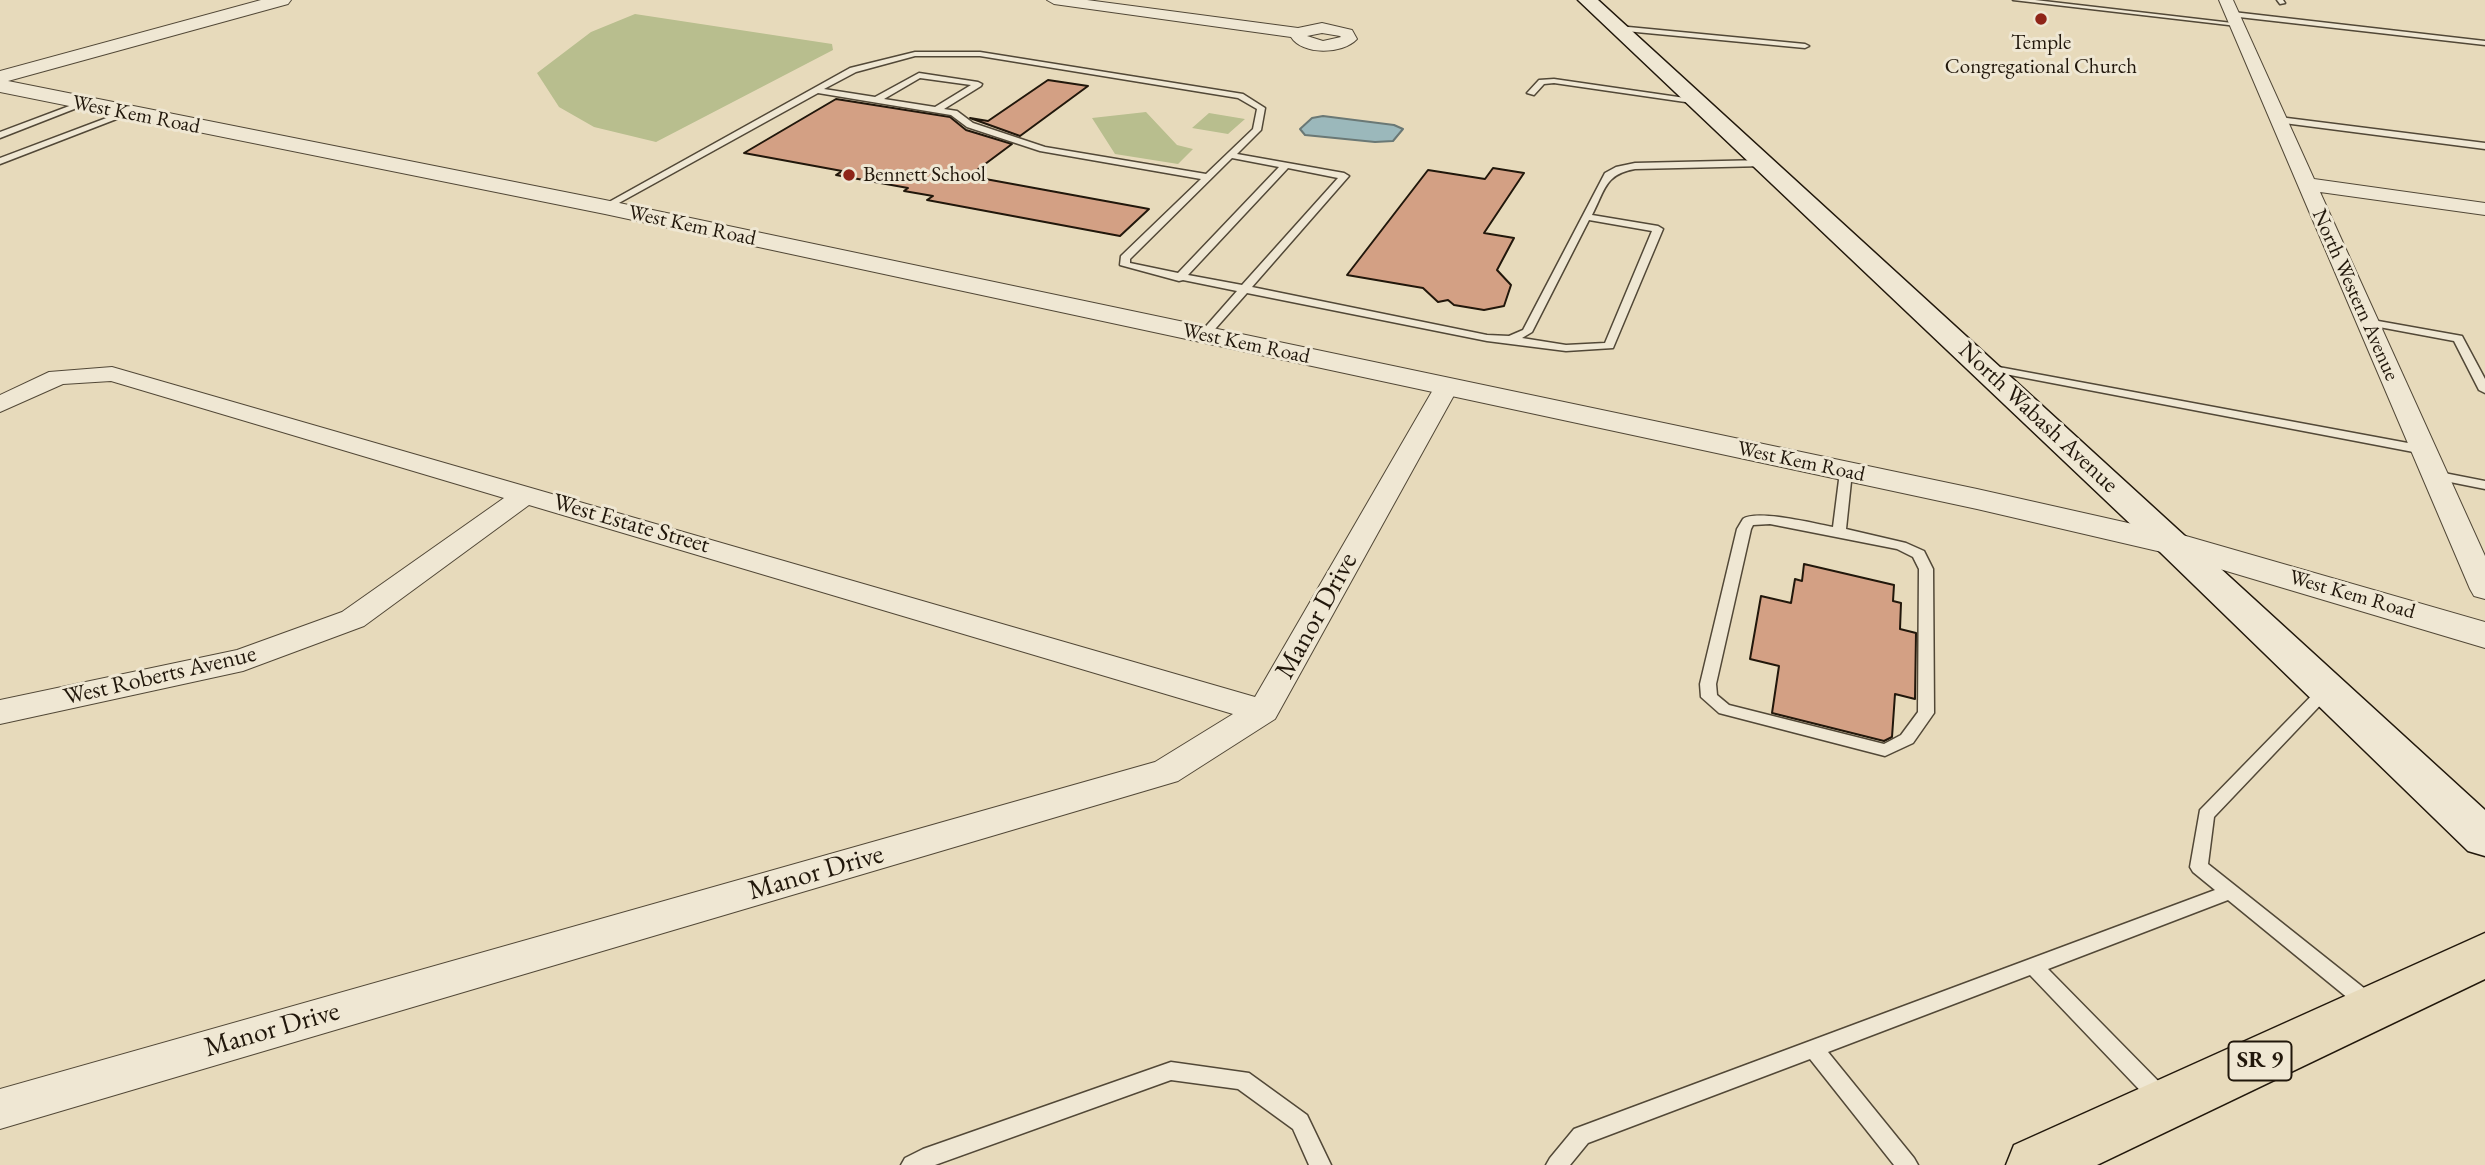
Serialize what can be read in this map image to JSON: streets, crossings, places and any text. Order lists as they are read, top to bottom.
{
  "streets": {
    "highway": ["SR 9"],
    "main road": ["North Wabash Avenue"],
    "street": [
      "West Kem Road",
      "North Western Avenue",
      "West Estate Street",
      "Manor Drive",
      "West Roberts Avenue"
    ]
  },
  "crossings": [
    ["West Kem Road", "North Wabash Avenue"],
    ["West Kem Road", "Manor Drive"],
    ["West Estate Street", "Manor Drive"],
    ["West Estate Street", "West Roberts Avenue"]
  ],
  "places": ["Temple Congregational Church", "Bennett School"]
}
